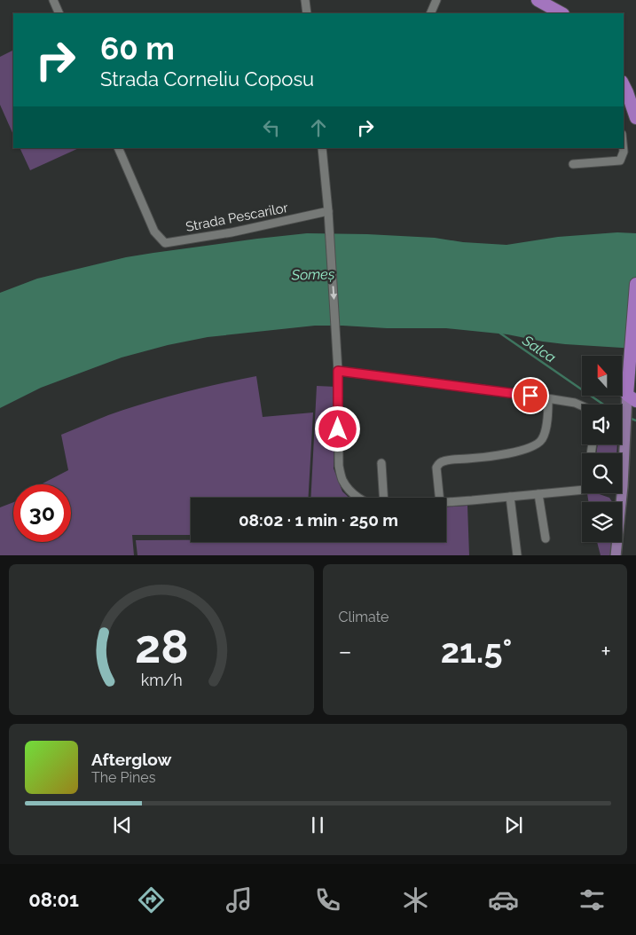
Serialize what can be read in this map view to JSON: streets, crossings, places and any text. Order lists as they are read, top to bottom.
{
  "streets": {
    "street": ["Strada Pescarilor"]
  },
  "water": ["Someș", "Salca"],
  "north": "top",
  "page": {
    "turn": ["60 m", "Strada Corneliu Coposu"],
    "limit": "30",
    "trip": "08:02 · 1 min · 250 m",
    "tile": "Climate",
    "heat": ["−", "21.5°", "+"],
    "song": ["Afterglow", "The Pines"],
    "tabs": "08:01",
    "gauge": ["28", "km/h"]
  }
}
